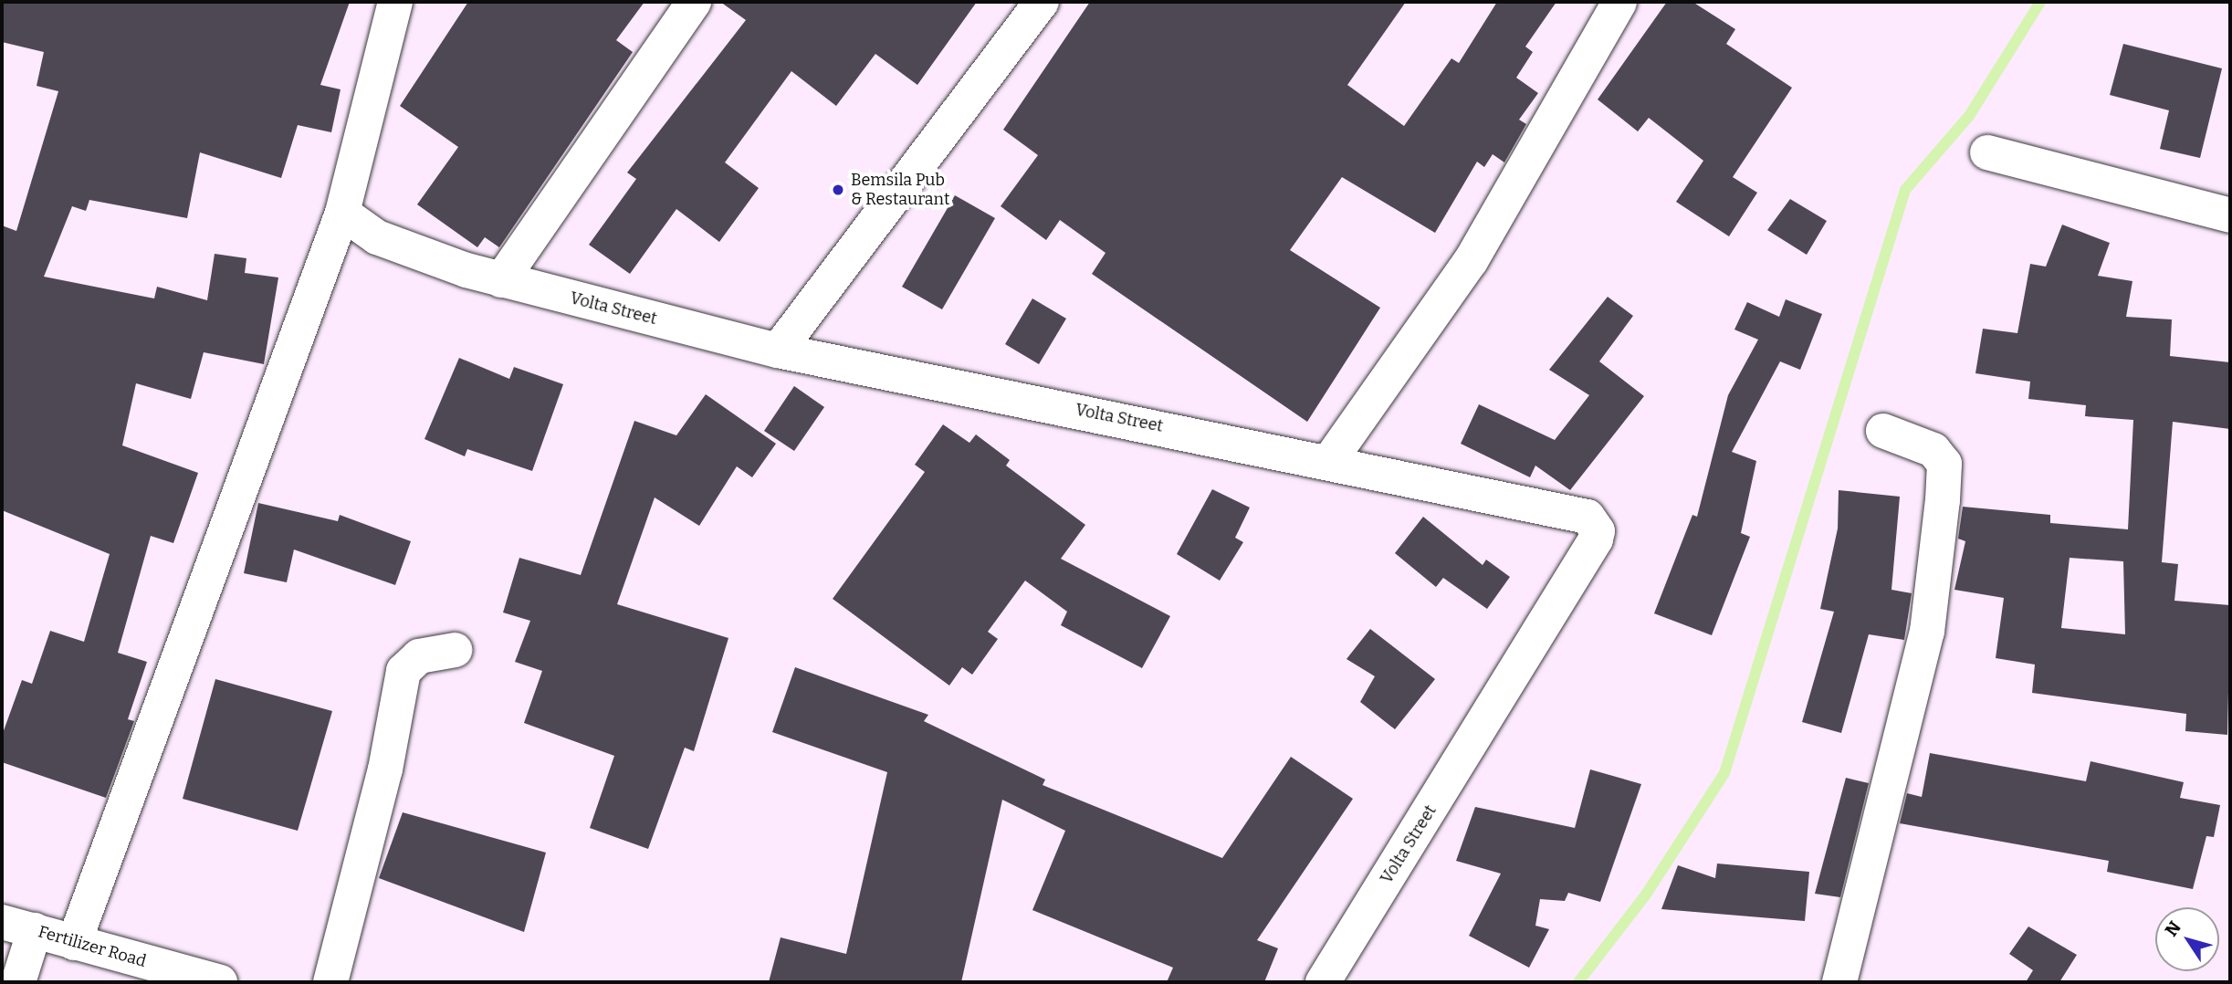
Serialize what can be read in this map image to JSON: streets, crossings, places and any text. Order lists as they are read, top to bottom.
{
  "streets": {
    "street": ["Volta Street", "Fertilizer Road"]
  },
  "places": ["Bemsila Pub & Restaurant"],
  "north": "top left"
}
